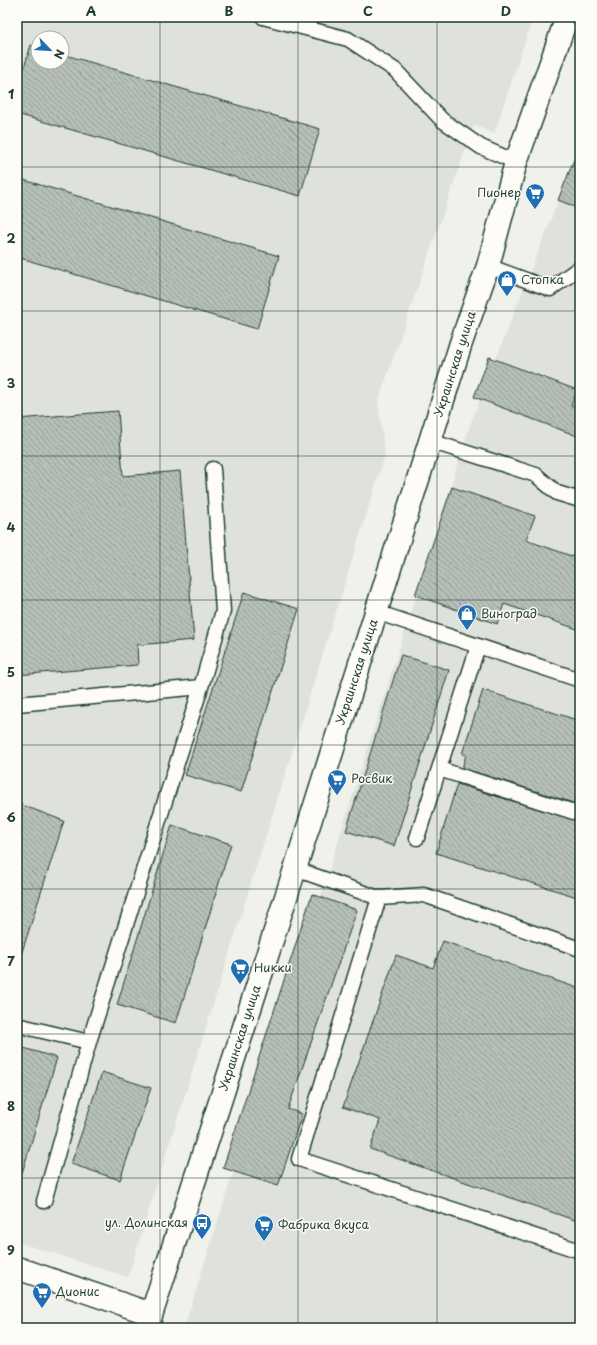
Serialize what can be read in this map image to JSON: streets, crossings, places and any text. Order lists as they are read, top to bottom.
{
  "streets": {
    "main road": ["Украинская улица"]
  },
  "places": {
    "supermarket": [
      "Пионер",
      "Росвик",
      "Никки",
      "Фабрика вкуса",
      "Дионис"
    ],
    "shop": ["Стопка", "Виноград"],
    "bus stop": ["ул. Долинская"]
  },
  "north": "bottom right",
  "grid": {
    "columns": [
      "A",
      "B",
      "C",
      "D"
    ],
    "rows": [
      "1",
      "2",
      "3",
      "4",
      "5",
      "6",
      "7",
      "8",
      "9"
    ]
  }
}
